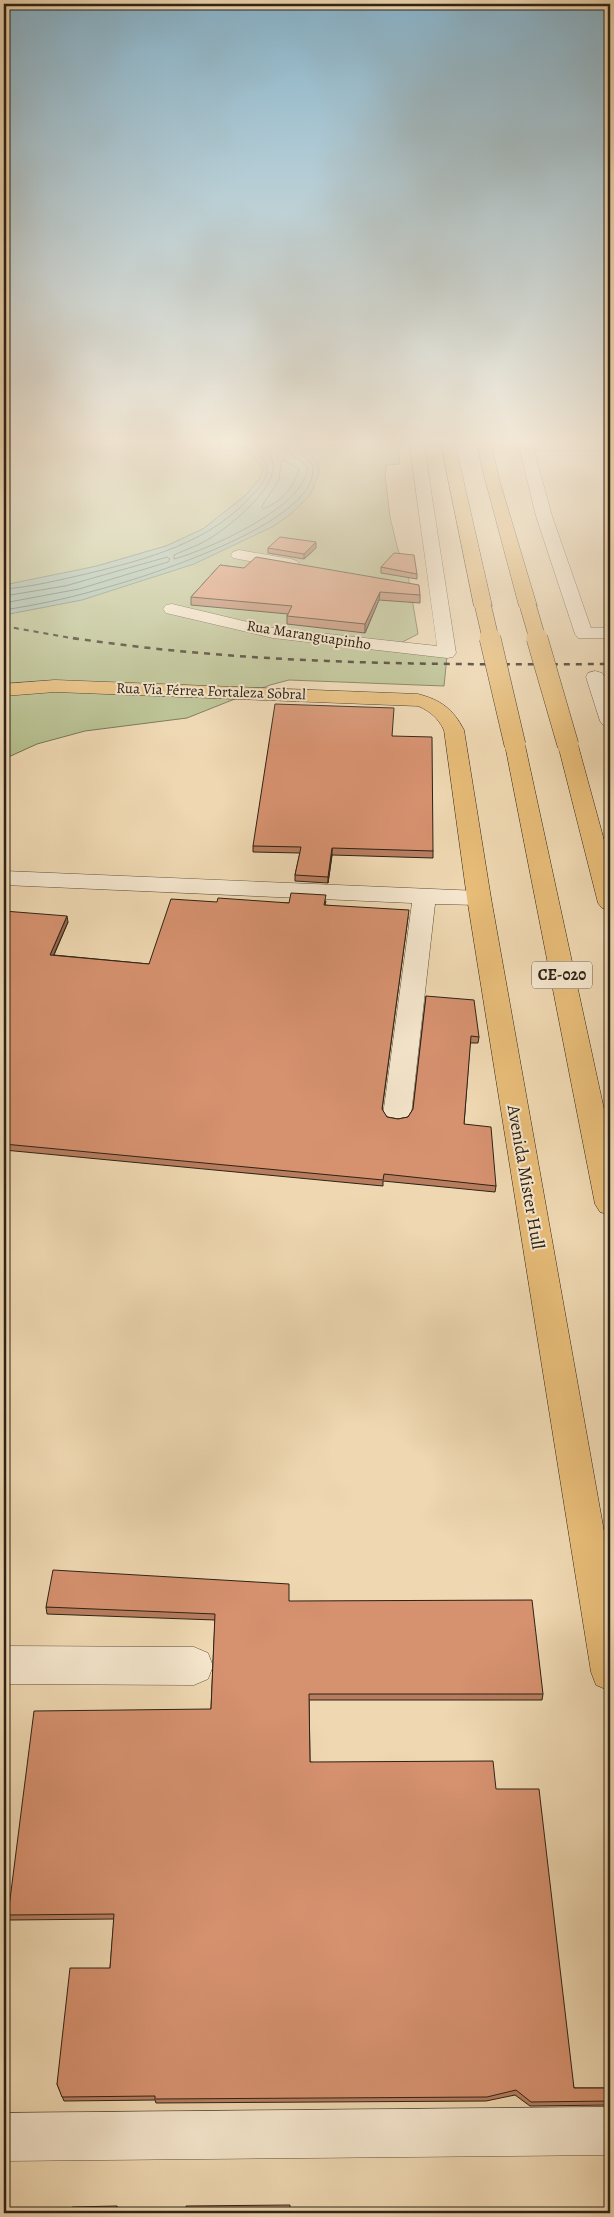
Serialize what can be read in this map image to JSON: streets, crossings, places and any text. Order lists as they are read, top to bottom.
{
  "streets": {
    "main road": ["Rua Via Férrea Fortaleza Sobral", "CE-020", "Avenida Mister Hull"],
    "street": ["Rua Maranguapinho"]
  },
  "crossings": [
    ["Rua Via Férrea Fortaleza Sobral", "Avenida Mister Hull"]
  ]
}
